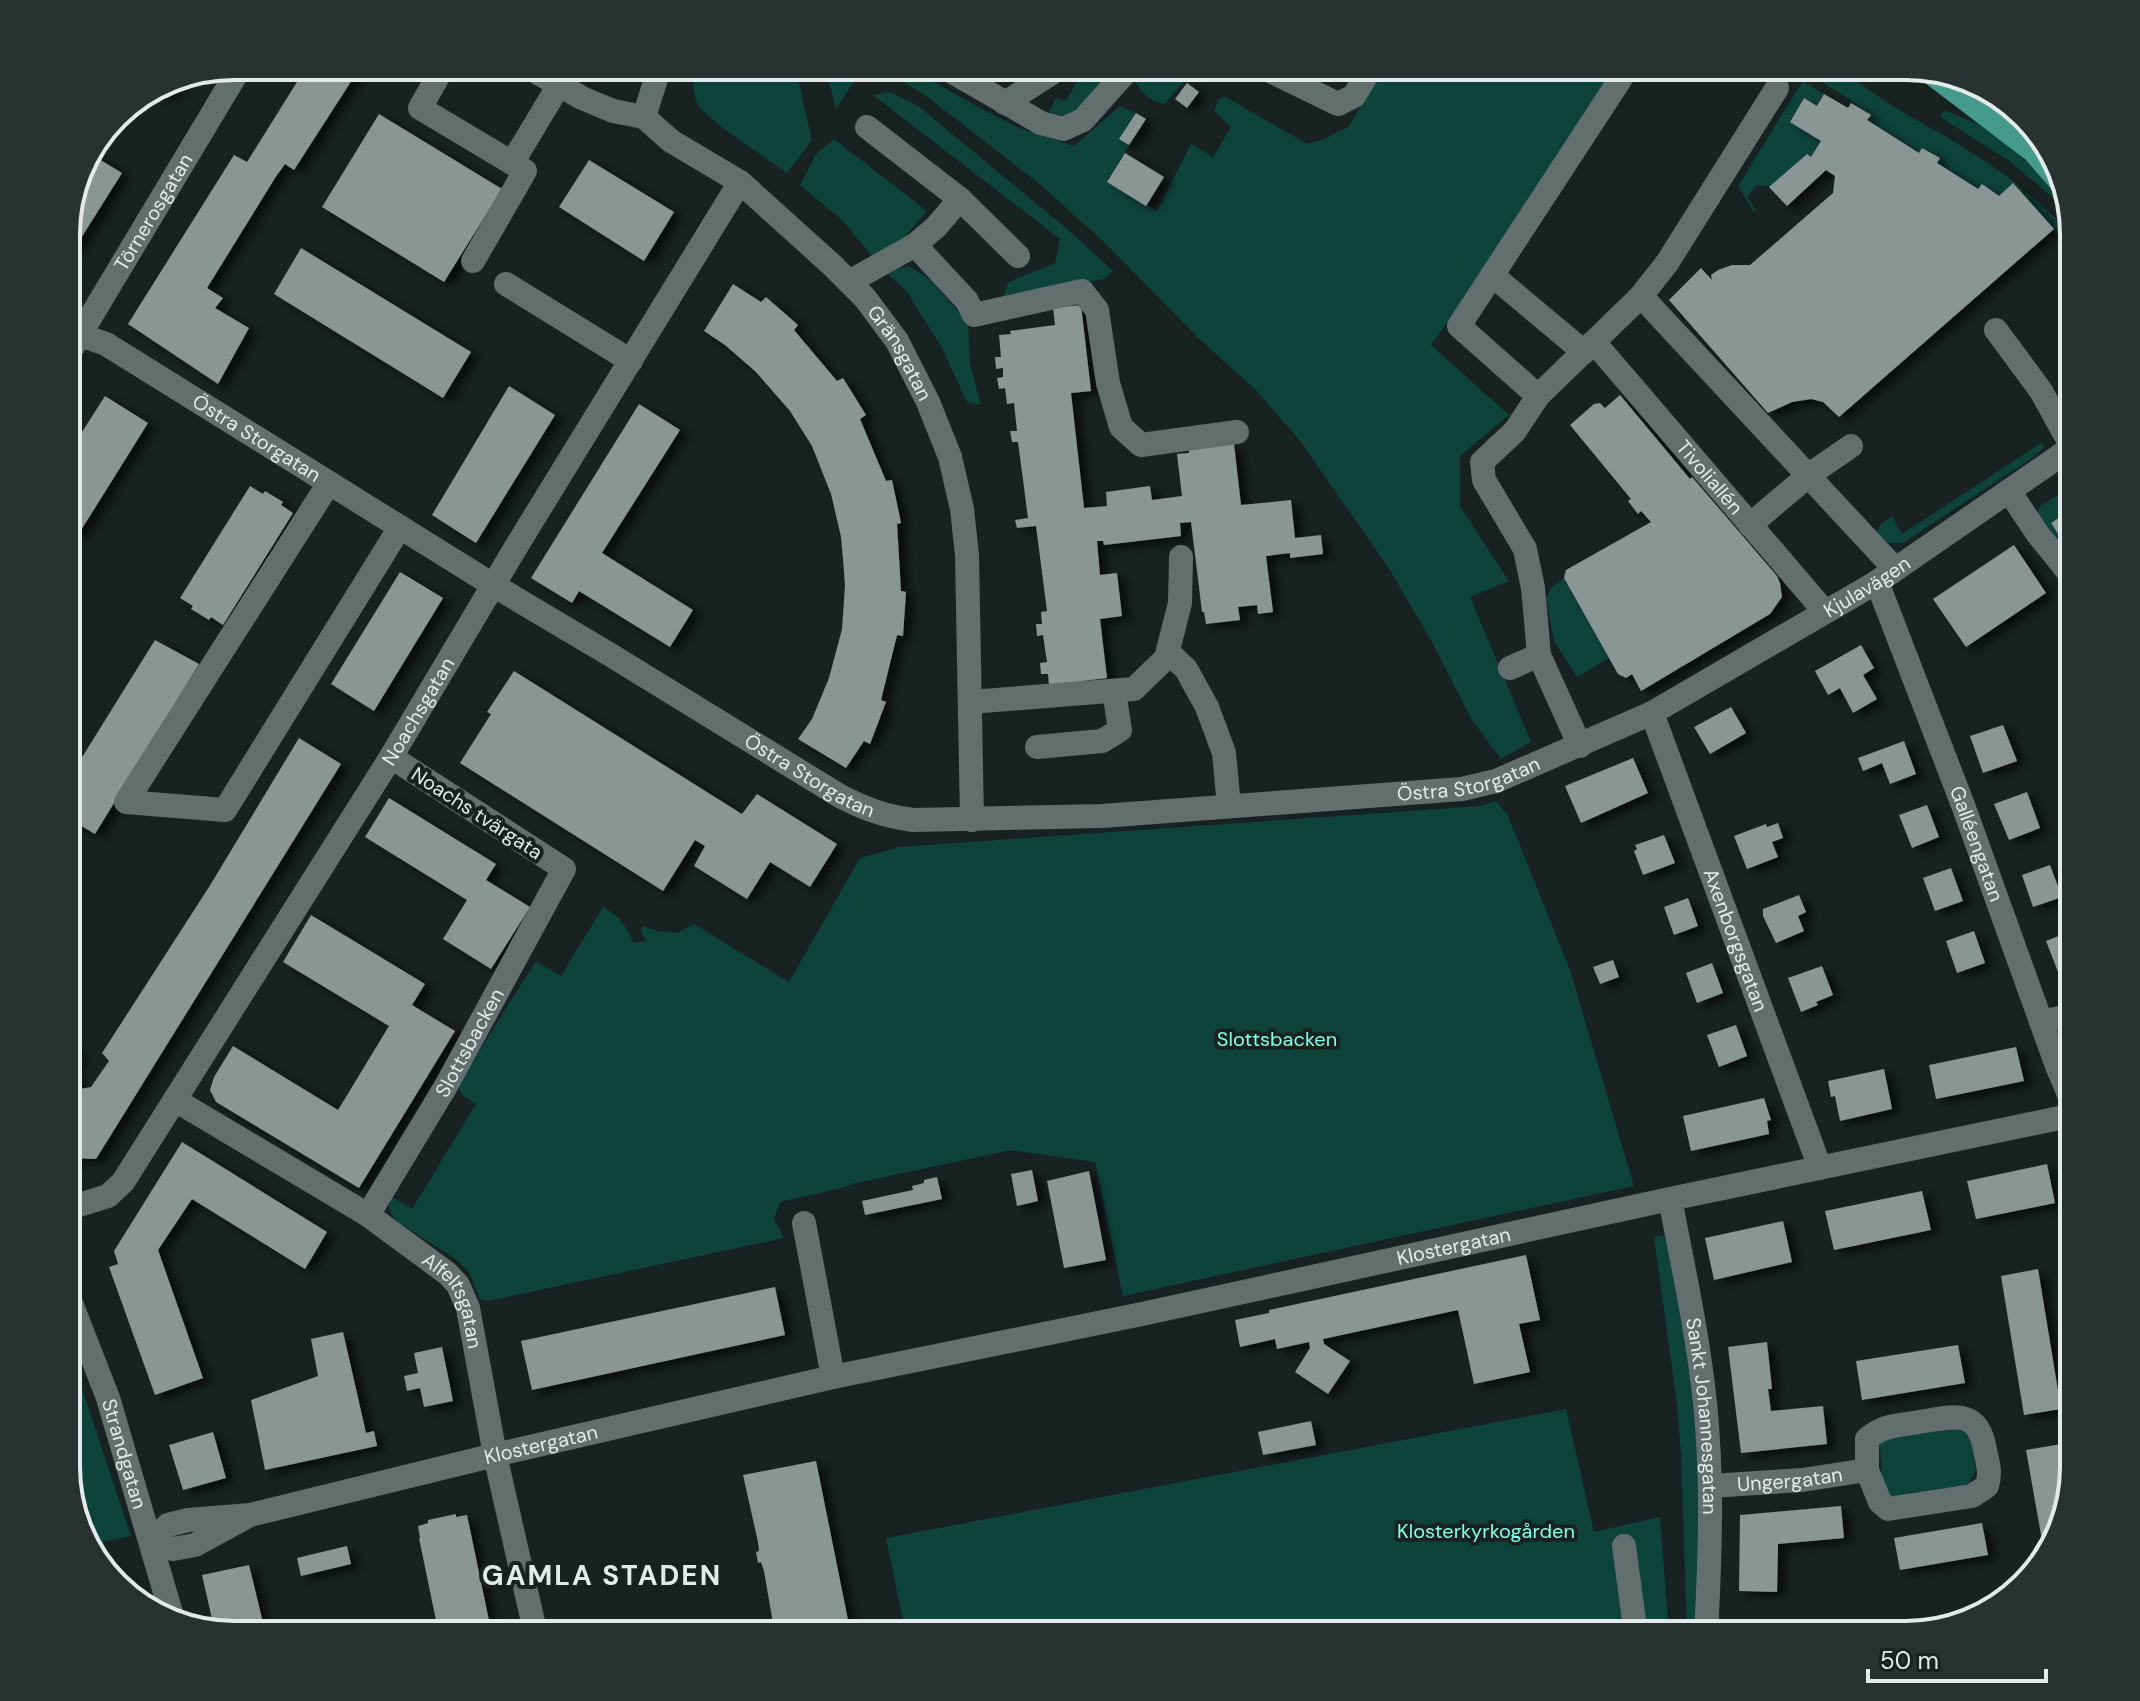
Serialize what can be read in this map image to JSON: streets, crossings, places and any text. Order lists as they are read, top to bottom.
{
  "streets": {
    "street": [
      "Törnerosgatan",
      "Gränsgatan",
      "Östra Storgatan",
      "Tivoliallén",
      "Kjulavägen",
      "Noachsgatan",
      "Noachs tvärgata",
      "Galléengatan",
      "Axenborgsgatan",
      "Slottsbacken",
      "Klostergatan",
      "Alfeltsgatan",
      "Sankt Johannesgatan",
      "Strandgatan",
      "Ungergatan"
    ]
  },
  "crossings": [
    ["Gränsgatan", "Östra Storgatan"],
    ["Gränsgatan", "Noachsgatan"],
    ["Östra Storgatan", "Kjulavägen"],
    ["Östra Storgatan", "Noachsgatan"],
    ["Östra Storgatan", "Axenborgsgatan"],
    ["Tivoliallén", "Kjulavägen"],
    ["Kjulavägen", "Galléengatan"],
    ["Kjulavägen", "Axenborgsgatan"],
    ["Noachsgatan", "Noachs tvärgata"],
    ["Noachsgatan", "Alfeltsgatan"],
    ["Noachs tvärgata", "Slottsbacken"],
    ["Axenborgsgatan", "Klostergatan"],
    ["Slottsbacken", "Alfeltsgatan"],
    ["Klostergatan", "Alfeltsgatan"],
    ["Klostergatan", "Sankt Johannesgatan"],
    ["Klostergatan", "Strandgatan"],
    ["Sankt Johannesgatan", "Ungergatan"]
  ],
  "districts": ["GAMLA STADEN"],
  "parks": ["Slottsbacken", "Klosterkyrkogården"],
  "scale_bar": "50 m"
}
